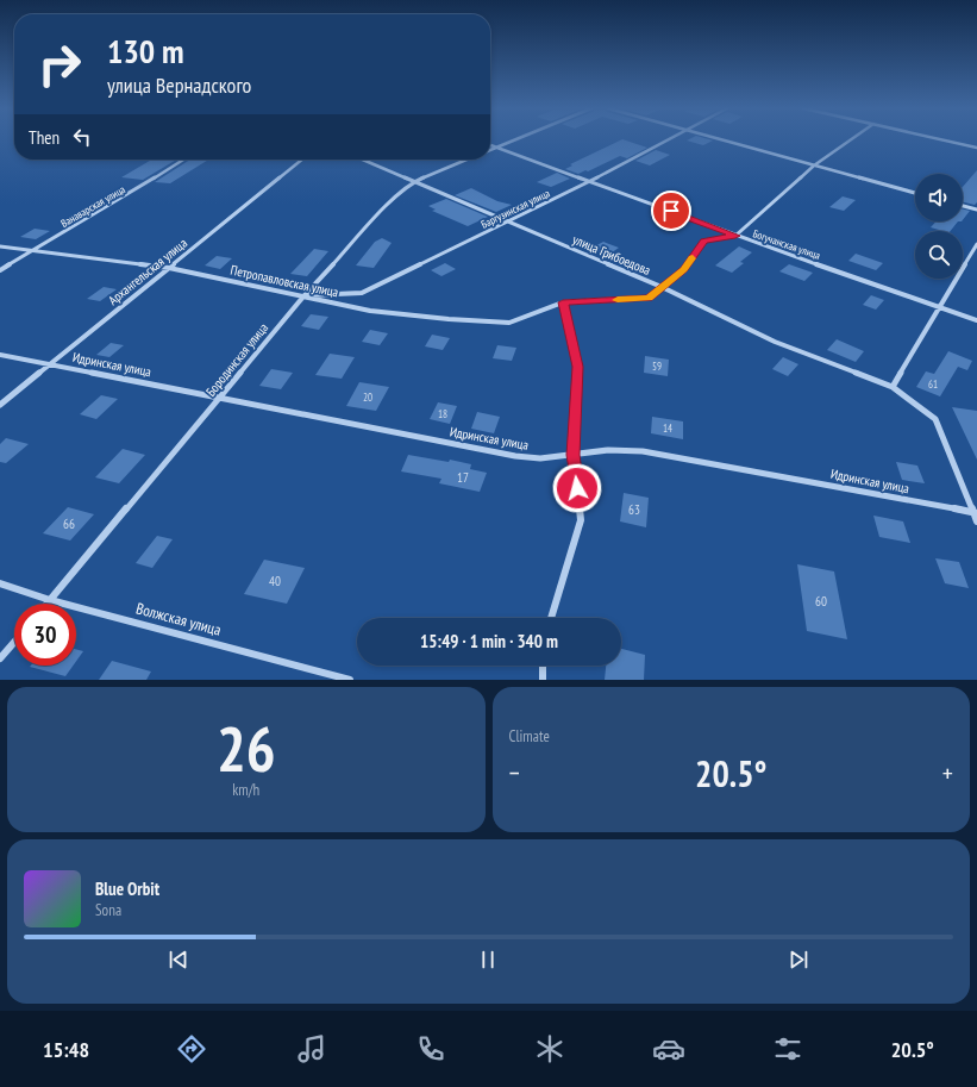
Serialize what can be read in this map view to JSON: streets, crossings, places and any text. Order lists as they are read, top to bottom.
{
  "streets": {
    "street": [
      "Ванаварская улица",
      "Баргузинская улица",
      "Богучанская улица",
      "улица Грибоедова",
      "Архангельская улица",
      "Петропавловская улица",
      "Бородинская улица",
      "Идринская улица",
      "Волжская улица"
    ]
  },
  "crossings": [
    ["Ванаварская улица", "Петропавловская улица"],
    ["Баргузинская улица", "Богучанская улица"],
    ["Баргузинская улица", "улица Грибоедова"],
    ["Баргузинская улица", "Петропавловская улица"],
    ["Баргузинская улица", "Бородинская улица"],
    ["Богучанская улица", "Петропавловская улица"],
    ["Богучанская улица", "Бородинская улица"],
    ["улица Грибоедова", "Петропавловская улица"],
    ["улица Грибоедова", "Бородинская улица"],
    ["улица Грибоедова", "Идринская улица"],
    ["Архангельская улица", "Петропавловская улица"],
    ["Архангельская улица", "Идринская улица"],
    ["Петропавловская улица", "Бородинская улица"],
    ["Бородинская улица", "Идринская улица"],
    ["Бородинская улица", "Волжская улица"]
  ],
  "house_numbers": [
    "59",
    "61",
    "20",
    "18",
    "14",
    "17",
    "63",
    "66",
    "40",
    "60"
  ],
  "page": {
    "turn": ["130 m", "улица Вернадского"],
    "then": "Then",
    "limit": "30",
    "trip": "15:49 · 1 min · 340 m",
    "tile": [
      ["26", "km/h"],
      "Climate"
    ],
    "heat": ["−", "20.5°", "+"],
    "song": ["Blue Orbit", "Sona"],
    "tabs": ["15:48", "20.5°"]
  }
}
